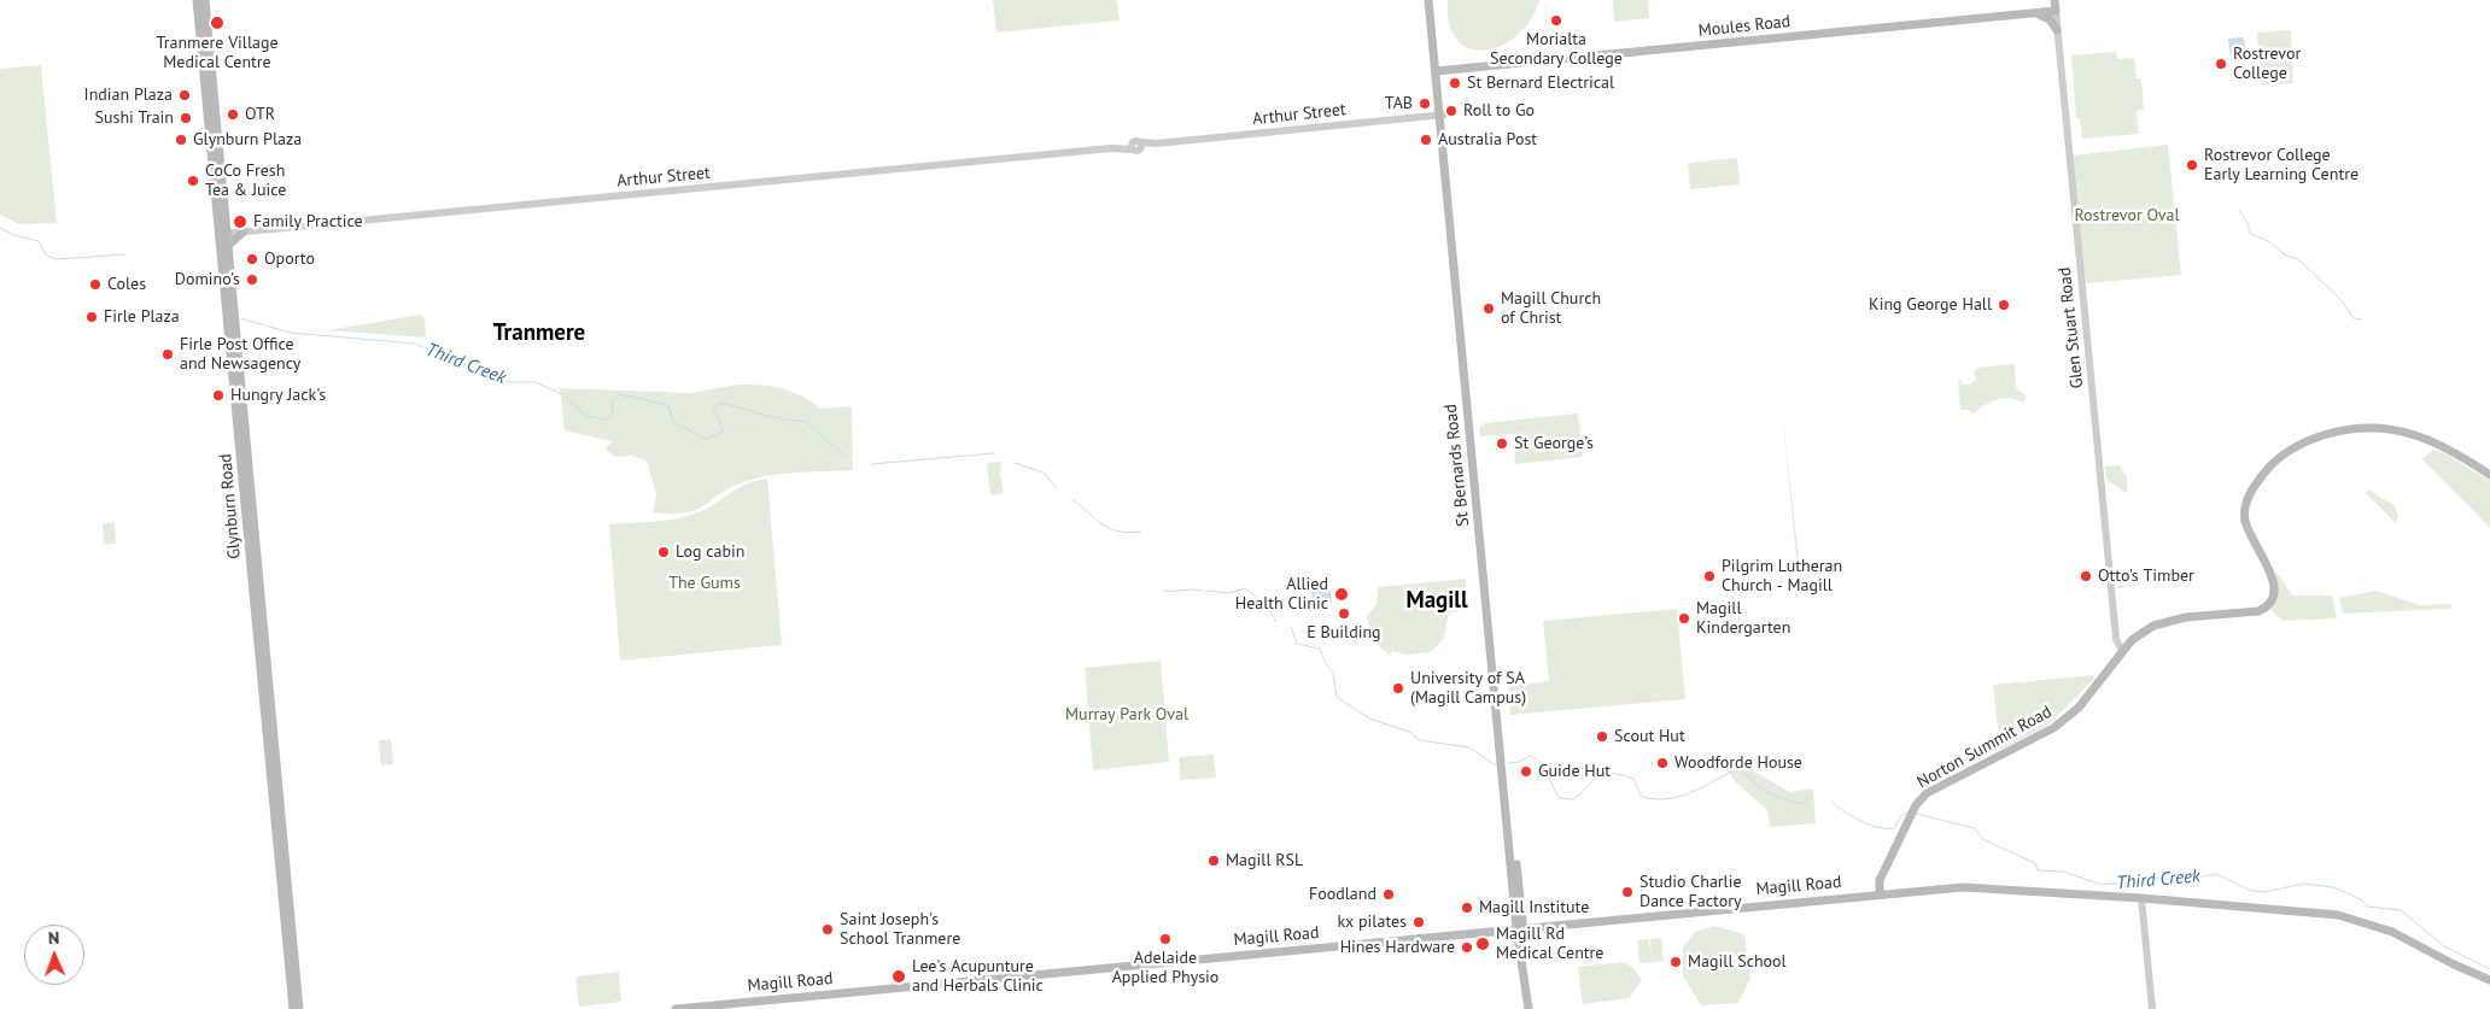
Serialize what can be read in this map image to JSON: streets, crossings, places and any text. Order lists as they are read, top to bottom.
{
  "streets": {
    "main road": [
      "Moules Road",
      "Glen Stuart Road",
      "St Bernards Road",
      "Glynburn Road",
      "Norton Summit Road",
      "Magill Road"
    ],
    "street": ["Arthur Street"]
  },
  "crossings": [
    ["Moules Road", "Glen Stuart Road"],
    ["Moules Road", "St Bernards Road"],
    ["Arthur Street", "St Bernards Road"],
    ["Arthur Street", "Glynburn Road"],
    ["Glen Stuart Road", "Norton Summit Road"],
    ["St Bernards Road", "Magill Road"],
    ["Norton Summit Road", "Magill Road"]
  ],
  "districts": ["Tranmere", "Magill"],
  "water": ["Third Creek"],
  "parks": ["Rostrevor Oval", "The Gums", "Murray Park Oval"],
  "places": [
    "Morialta Secondary College",
    "Tranmere Village Medical Centre",
    "Rostrevor College",
    "St Bernard Electrical",
    "Indian Plaza",
    "TAB",
    "Roll to Go",
    "OTR",
    "Sushi Train",
    "Glynburn Plaza",
    "Australia Post",
    "Rostrevor College Early Learning Centre",
    "CoCo Fresh Tea & Juice",
    "Family Practice",
    "Oporto",
    "Domino's",
    "Coles",
    "King George Hall",
    "Magill Church of Christ",
    "Firle Plaza",
    "Firle Post Office and Newsagency",
    "Hungry Jack's",
    "St George’s",
    "Log cabin",
    "Pilgrim Lutheran Church - Magill",
    "Otto's Timber",
    "Allied Health Clinic",
    "E Building",
    "Magill Kindergarten",
    "University of SA (Magill Campus)",
    "Scout Hut",
    "Woodforde House",
    "Guide Hut",
    "Magill RSL",
    "Studio Charlie Dance Factory",
    "Foodland",
    "Magill Institute",
    "kx pilates",
    "Saint Joseph's School Tranmere",
    "Adelaide Applied Physio",
    "Magill Rd Medical Centre",
    "Hines Hardware",
    "Magill School",
    "Lee's Acupunture and Herbals Clinic"
  ],
  "north": "top"
}
